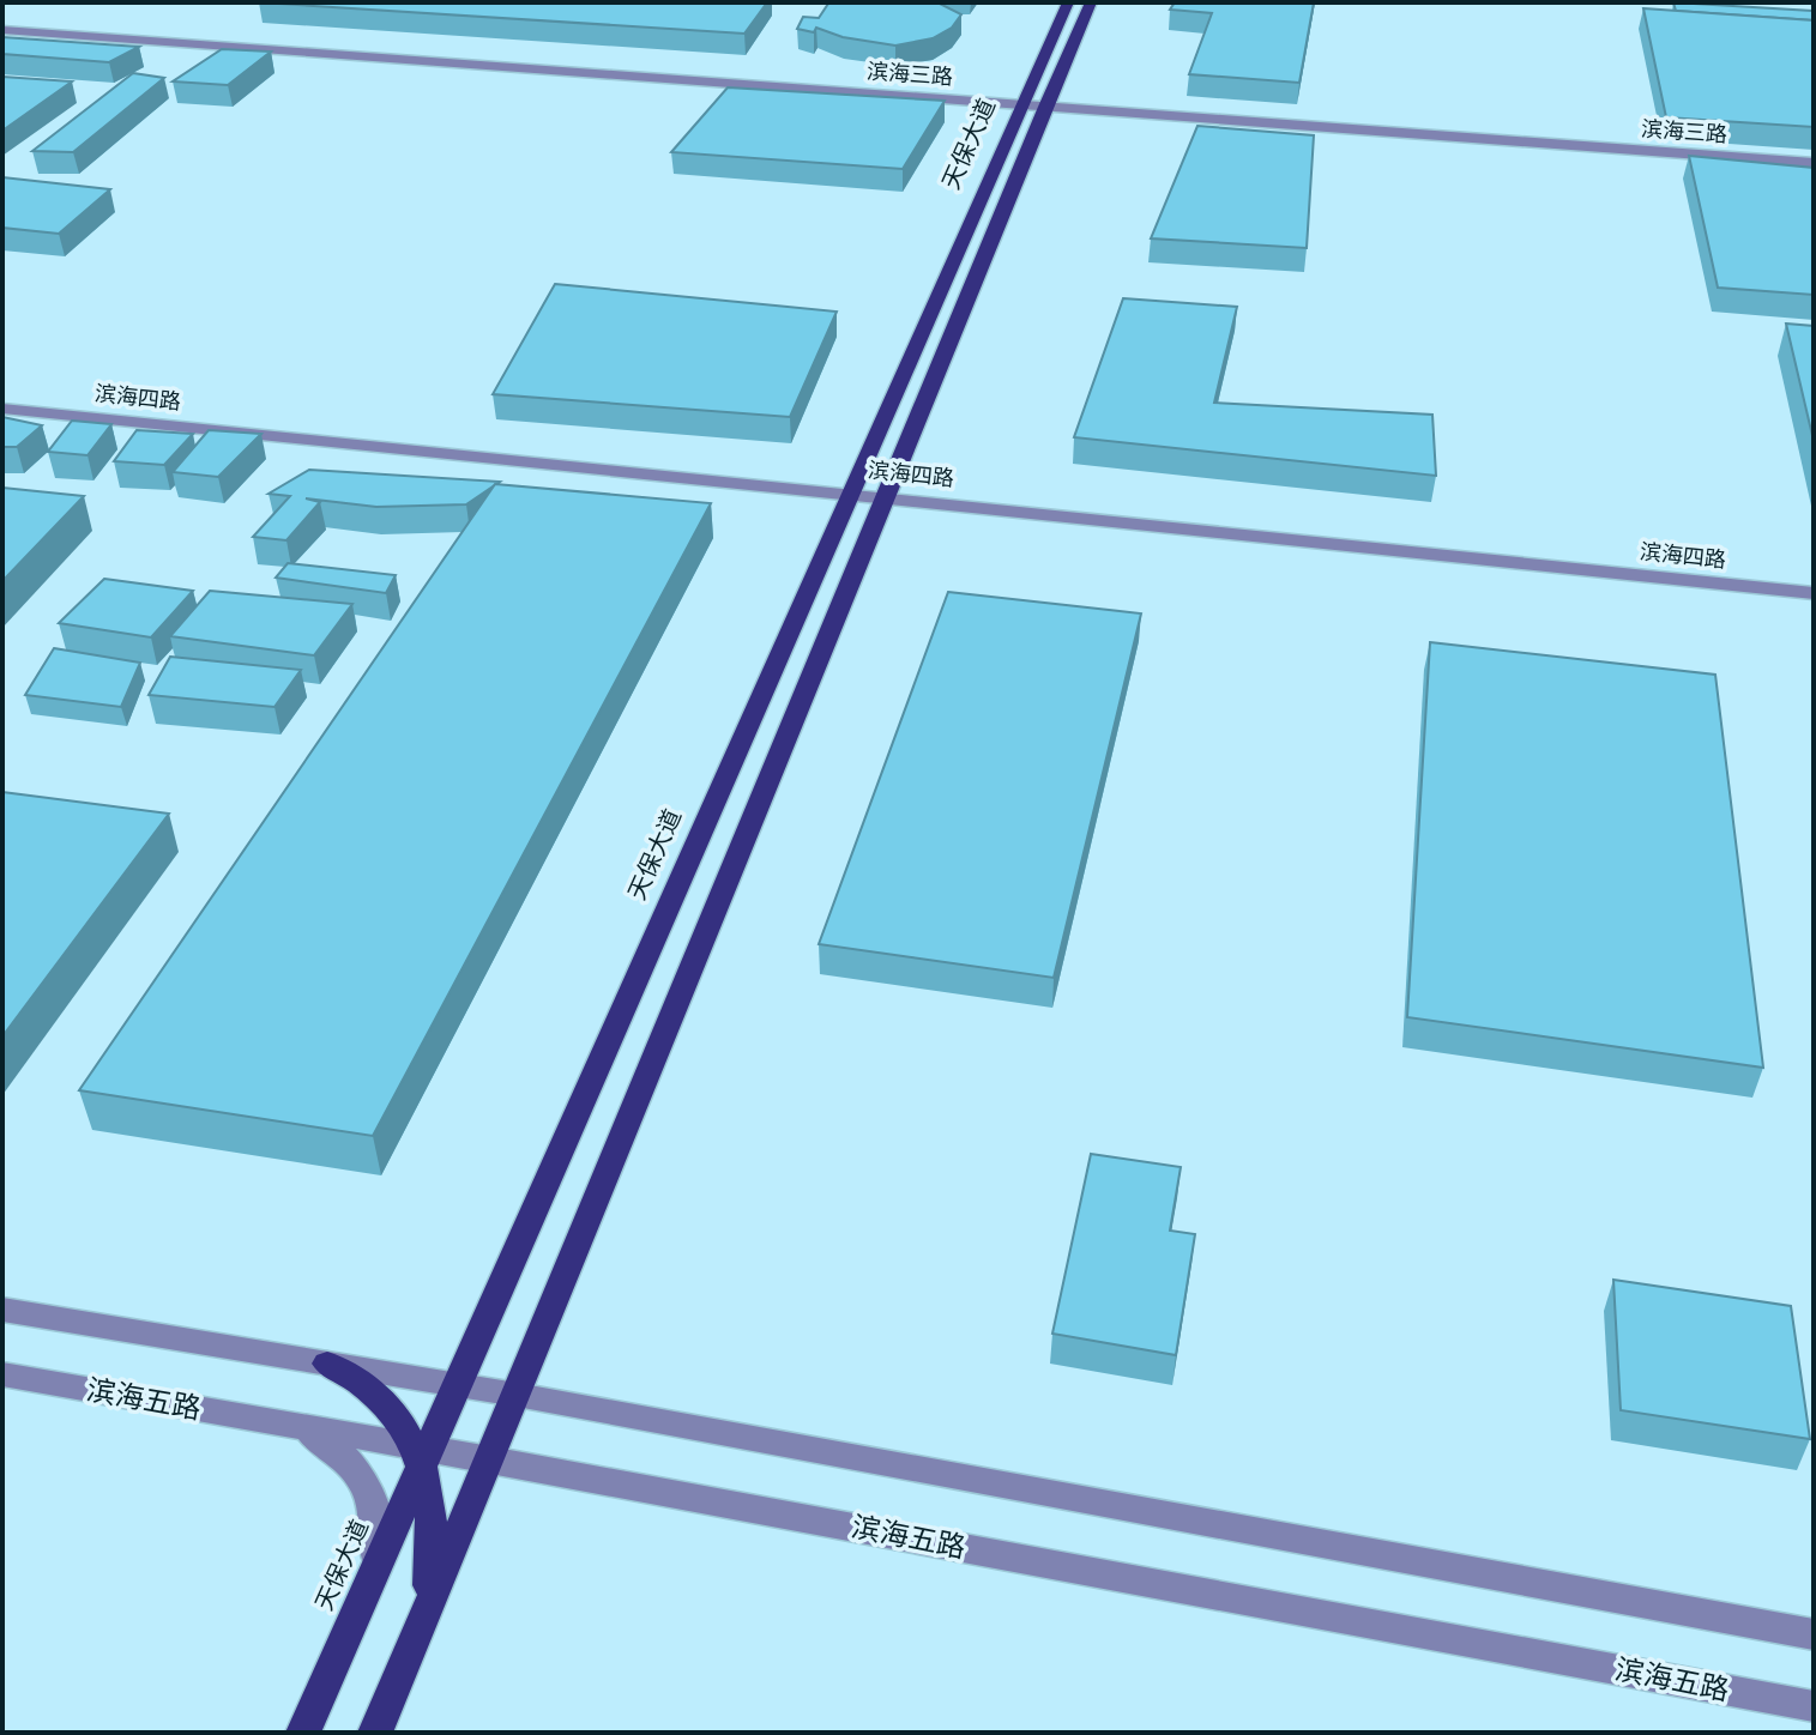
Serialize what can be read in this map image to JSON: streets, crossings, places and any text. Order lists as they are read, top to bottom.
{
  "streets": {
    "main road": ["天保大道"],
    "street": ["滨海三路", "滨海四路", "滨海五路"]
  },
  "crossings": [
    ["滨海三路", "天保大道"],
    ["天保大道", "滨海四路"],
    ["天保大道", "滨海五路"]
  ]
}
